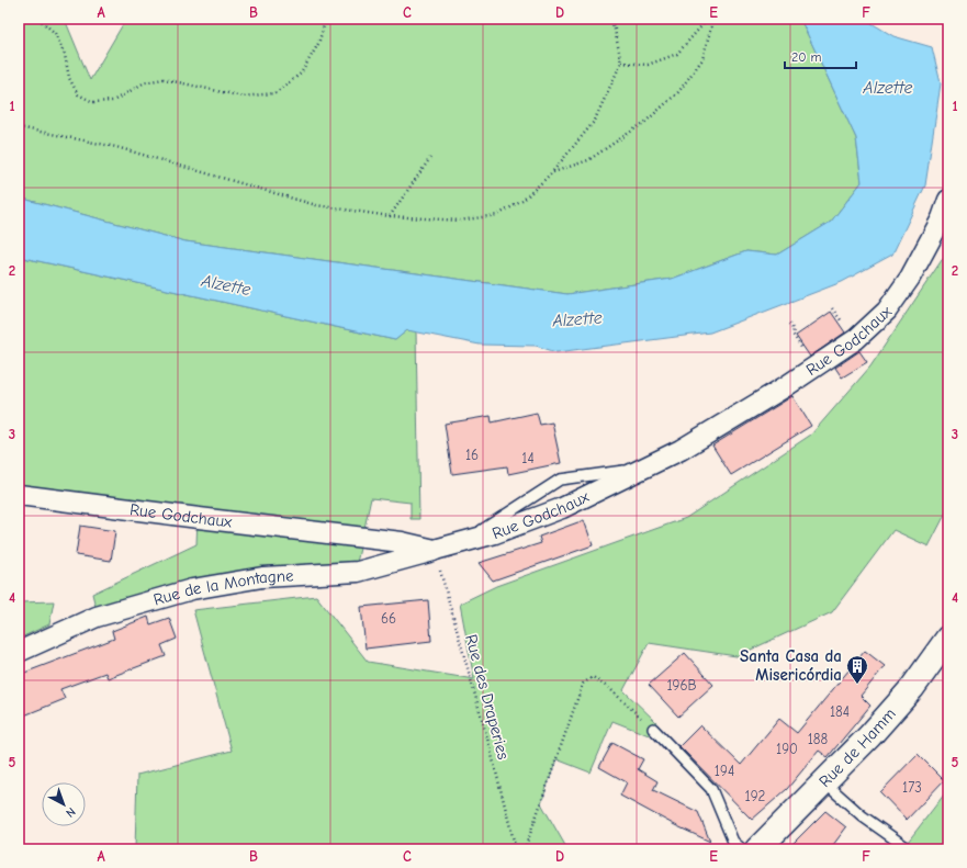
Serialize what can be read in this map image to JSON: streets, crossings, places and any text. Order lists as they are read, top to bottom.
{
  "streets": {
    "main road": ["Rue de Hamm"],
    "street": ["Rue Godchaux", "Rue de la Montagne"],
    "path": ["Rue des Draperies"]
  },
  "crossings": [
    ["Rue Godchaux", "Rue de la Montagne"],
    ["Rue Godchaux", "Rue des Draperies"],
    ["Rue de la Montagne", "Rue des Draperies"]
  ],
  "water": ["Alzette"],
  "places": {
    "building": ["Santa Casa da Misericórdia"]
  },
  "house_numbers": [
    "16",
    "14",
    "66",
    "196B",
    "184",
    "188",
    "190",
    "194",
    "173",
    "192"
  ],
  "scale_bar": "20 m",
  "north": "bottom right",
  "grid": {
    "columns": [
      "A",
      "B",
      "C",
      "D",
      "E",
      "F"
    ],
    "rows": [
      "1",
      "2",
      "3",
      "4",
      "5"
    ]
  }
}
